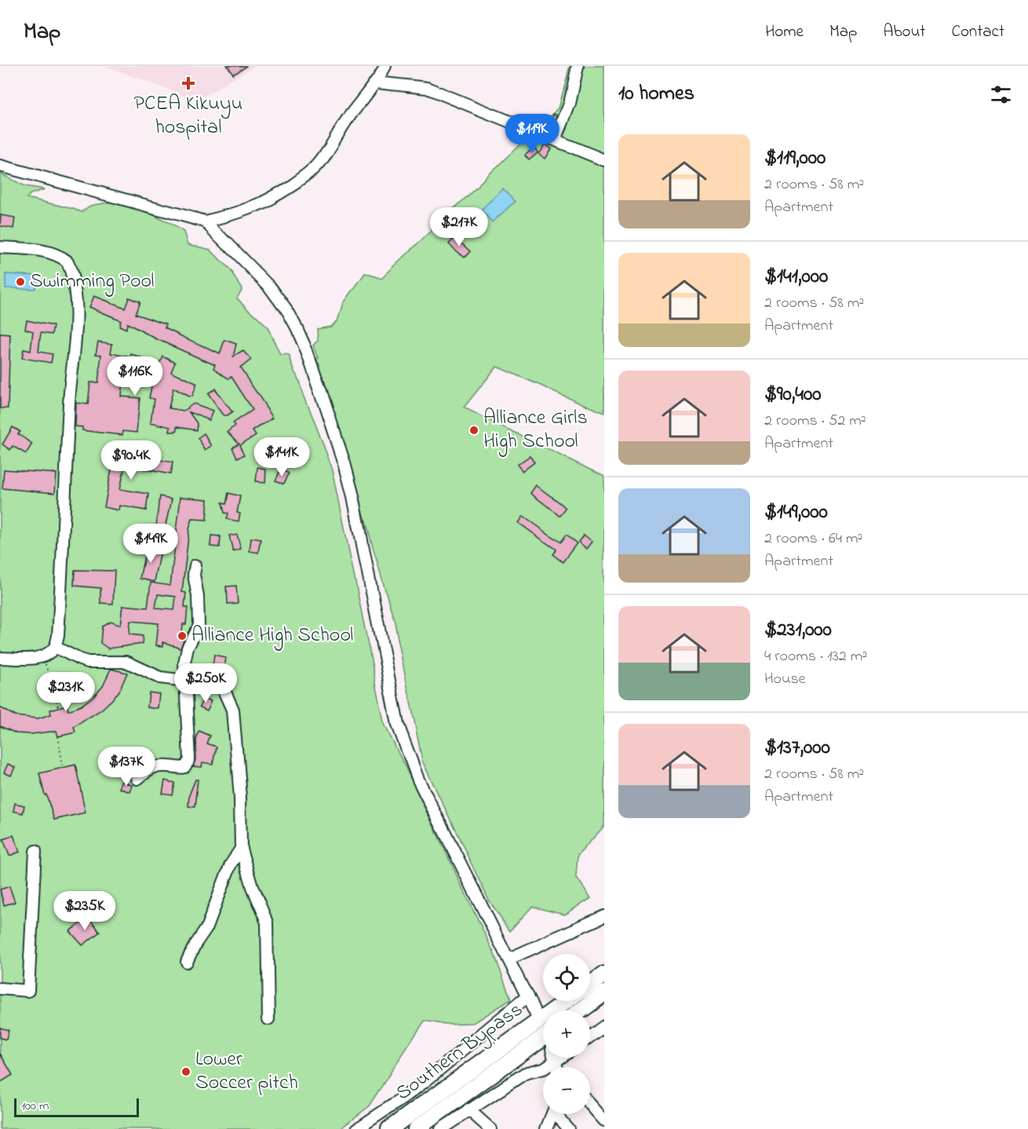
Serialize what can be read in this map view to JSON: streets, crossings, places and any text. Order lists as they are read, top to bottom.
{
  "streets": {
    "highway": ["Southern Bypass"]
  },
  "places": {
    "health": ["PCEA Kikuyu hospital"],
    "other": [
      "Swimming Pool",
      "Alliance Girls High School",
      "Alliance High School",
      "Lower Soccer pitch"
    ]
  },
  "scale_bar": "100 m",
  "page": {
    "header": "Map",
    "nav": [
      "Home",
      "Map",
      "About",
      "Contact"
    ],
    "heading": "10 homes",
    "price": [
      "$119K",
      "$217K",
      "$116K",
      "$141K",
      "$90.4K",
      "$149K",
      "$250K",
      "$231K",
      "$137K",
      "$235K"
    ],
    "list": [
      {
        "name": "$119,000",
        "note": "2 rooms · 58 m² · Apartment"
      },
      {
        "name": "$141,000",
        "note": "2 rooms · 58 m² · Apartment"
      },
      {
        "name": "$90,400",
        "note": "2 rooms · 52 m² · Apartment"
      },
      {
        "name": "$149,000",
        "note": "2 rooms · 64 m² · Apartment"
      },
      {
        "name": "$231,000",
        "note": "4 rooms · 132 m² · House"
      },
      {
        "name": "$137,000",
        "note": "2 rooms · 58 m² · Apartment"
      }
    ],
    "map_buttons": ["+", "−"],
    "scale": "100 m"
  }
}
